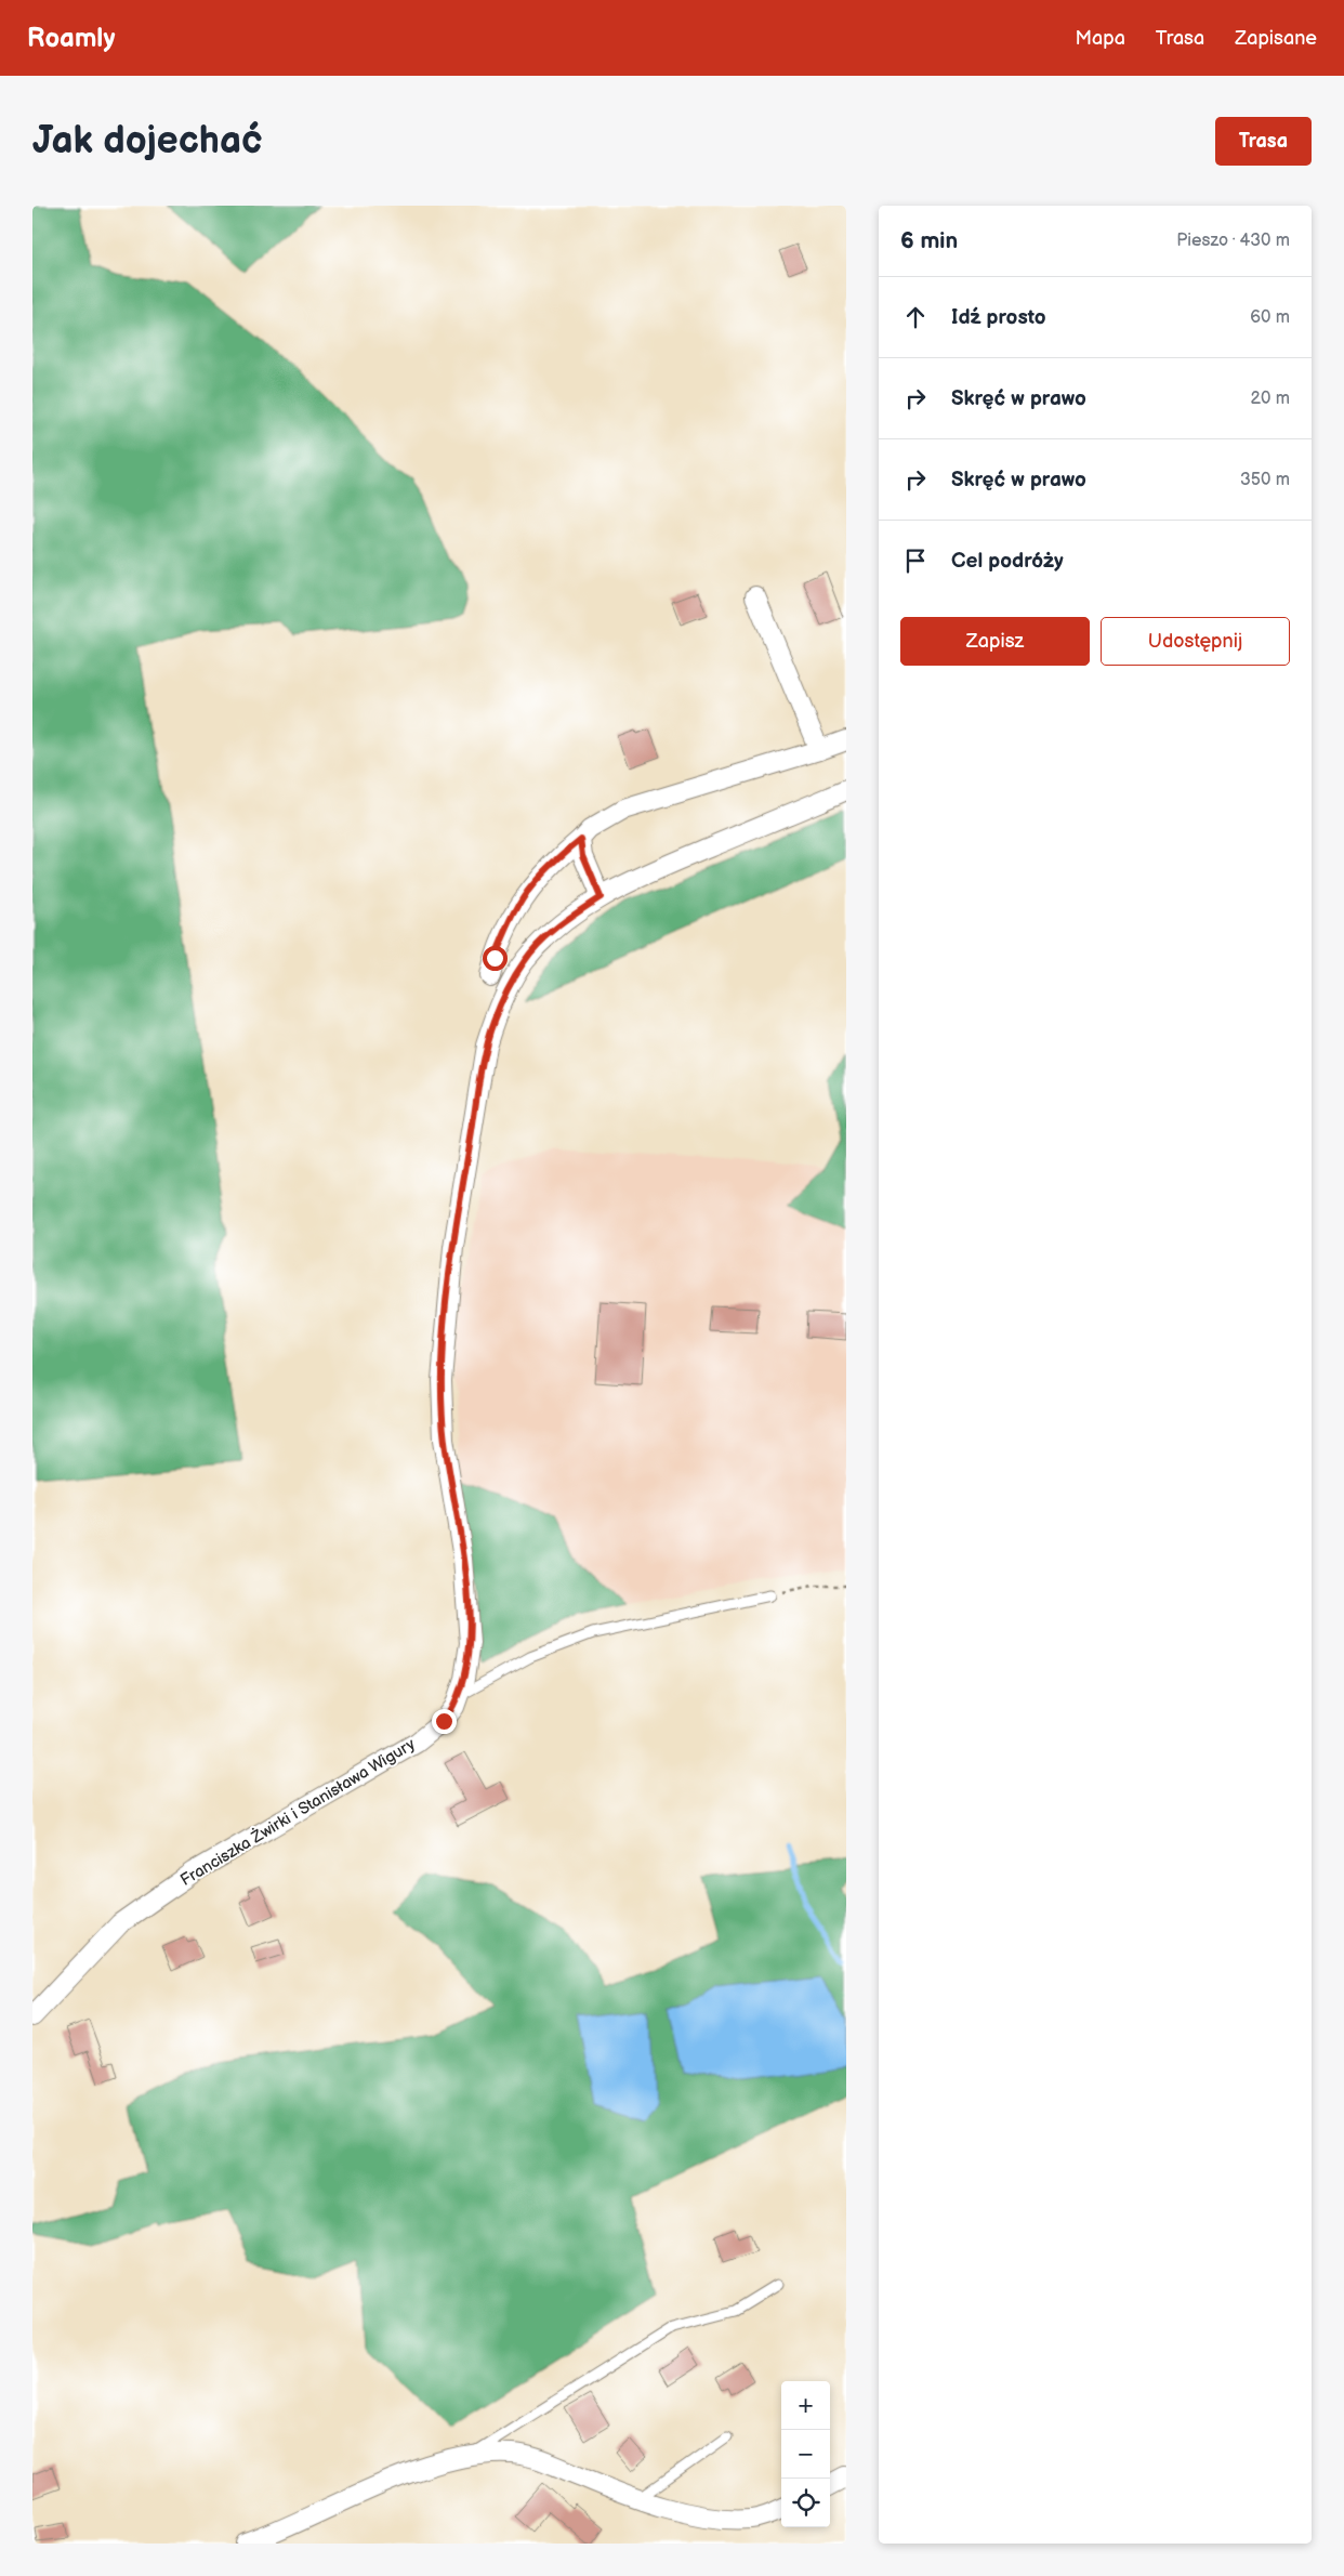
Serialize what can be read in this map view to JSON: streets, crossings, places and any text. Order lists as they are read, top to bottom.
{
  "streets": {
    "street": ["Franciszka Żwirki i Stanisława Wigury"]
  },
  "page": {
    "header": "Roamly",
    "nav": ["Mapa", "Trasa", "Zapisane"],
    "buttons": [
      "Trasa",
      ["Zapisz", "Udostępnij"]
    ],
    "title": "Jak dojechać",
    "heading": ["6 min", "Pieszo · 430 m"],
    "list": [
      ["Idź prosto", "60 m"],
      ["Skręć w prawo", "20 m"],
      ["Skręć w prawo", "350 m"],
      "Cel podróży"
    ],
    "map_buttons": ["+", "−"]
  }
}
